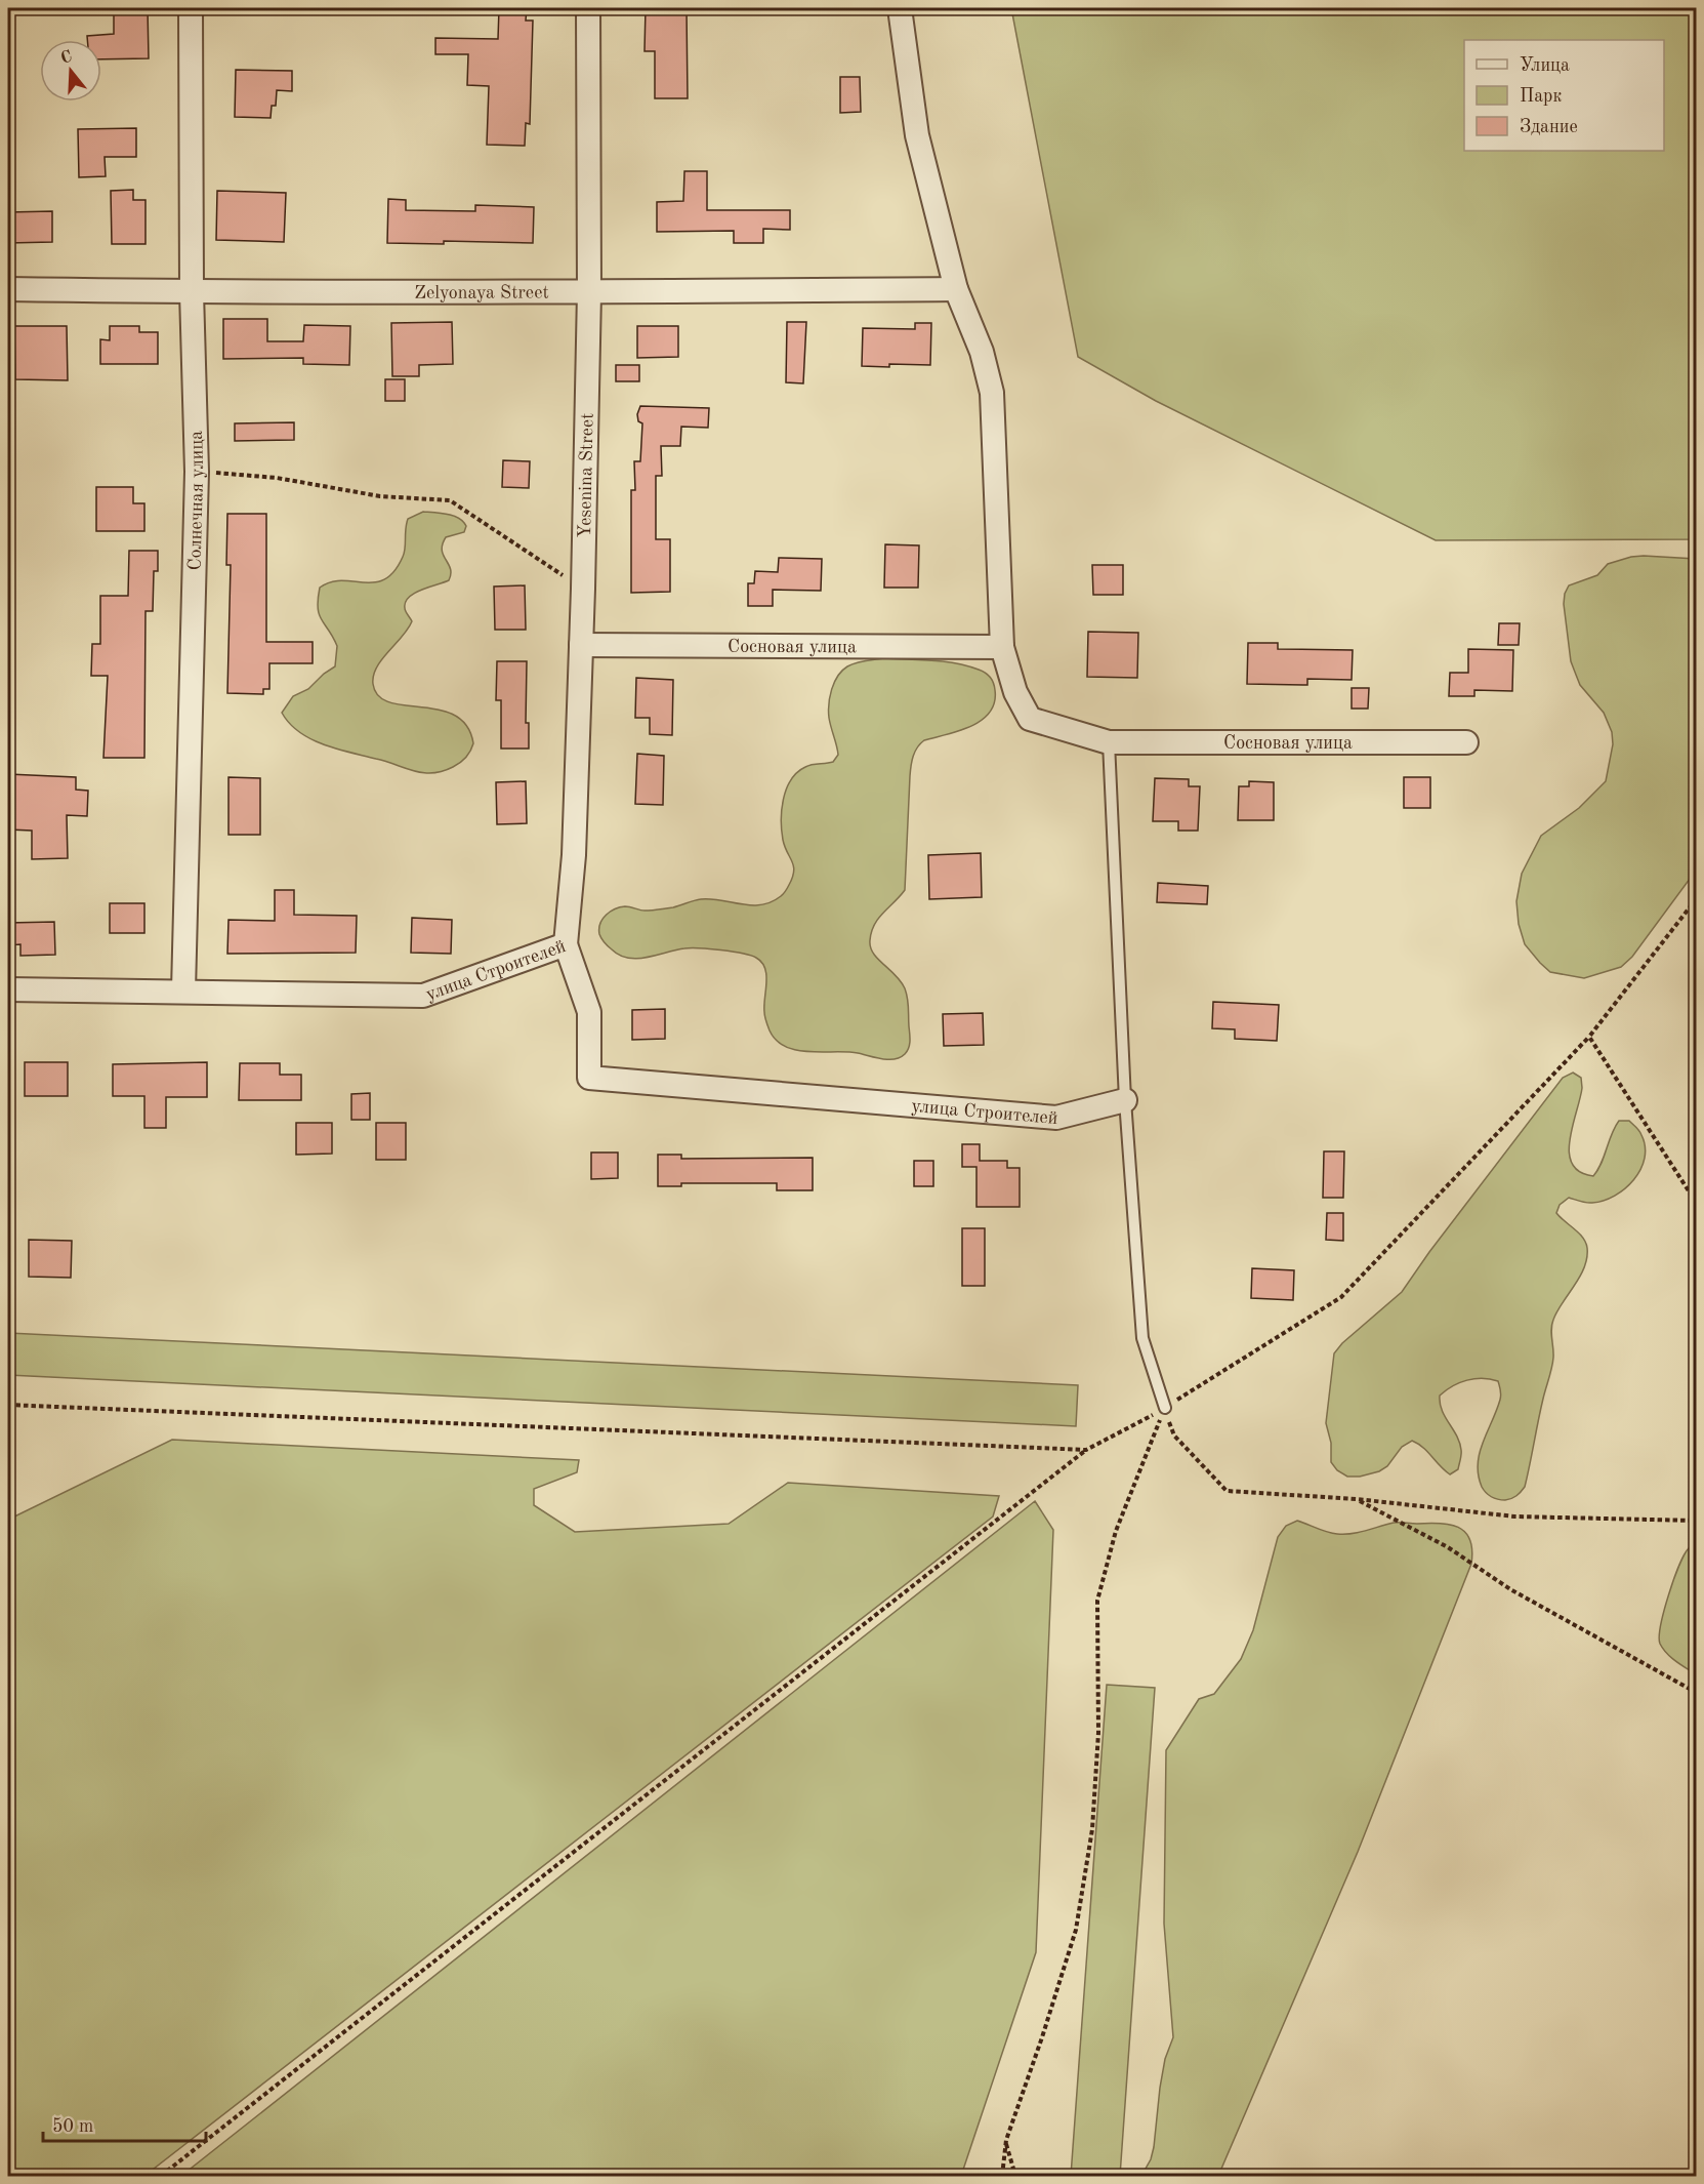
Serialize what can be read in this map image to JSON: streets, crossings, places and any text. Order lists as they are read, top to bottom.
{
  "streets": {
    "street": [
      "Zelyonaya Street",
      "Yesenina Street",
      "Солнечная улица",
      "Сосновая улица",
      "улица Строителей"
    ]
  },
  "crossings": [
    ["Zelyonaya Street", "Yesenina Street"],
    ["Zelyonaya Street", "Солнечная улица"],
    ["Yesenina Street", "Сосновая улица"],
    ["Yesenina Street", "улица Строителей"],
    ["Солнечная улица", "улица Строителей"]
  ],
  "legend": ["Улица", "Парк", "Здание"],
  "scale_bar": "50 m",
  "north": "top"
}
